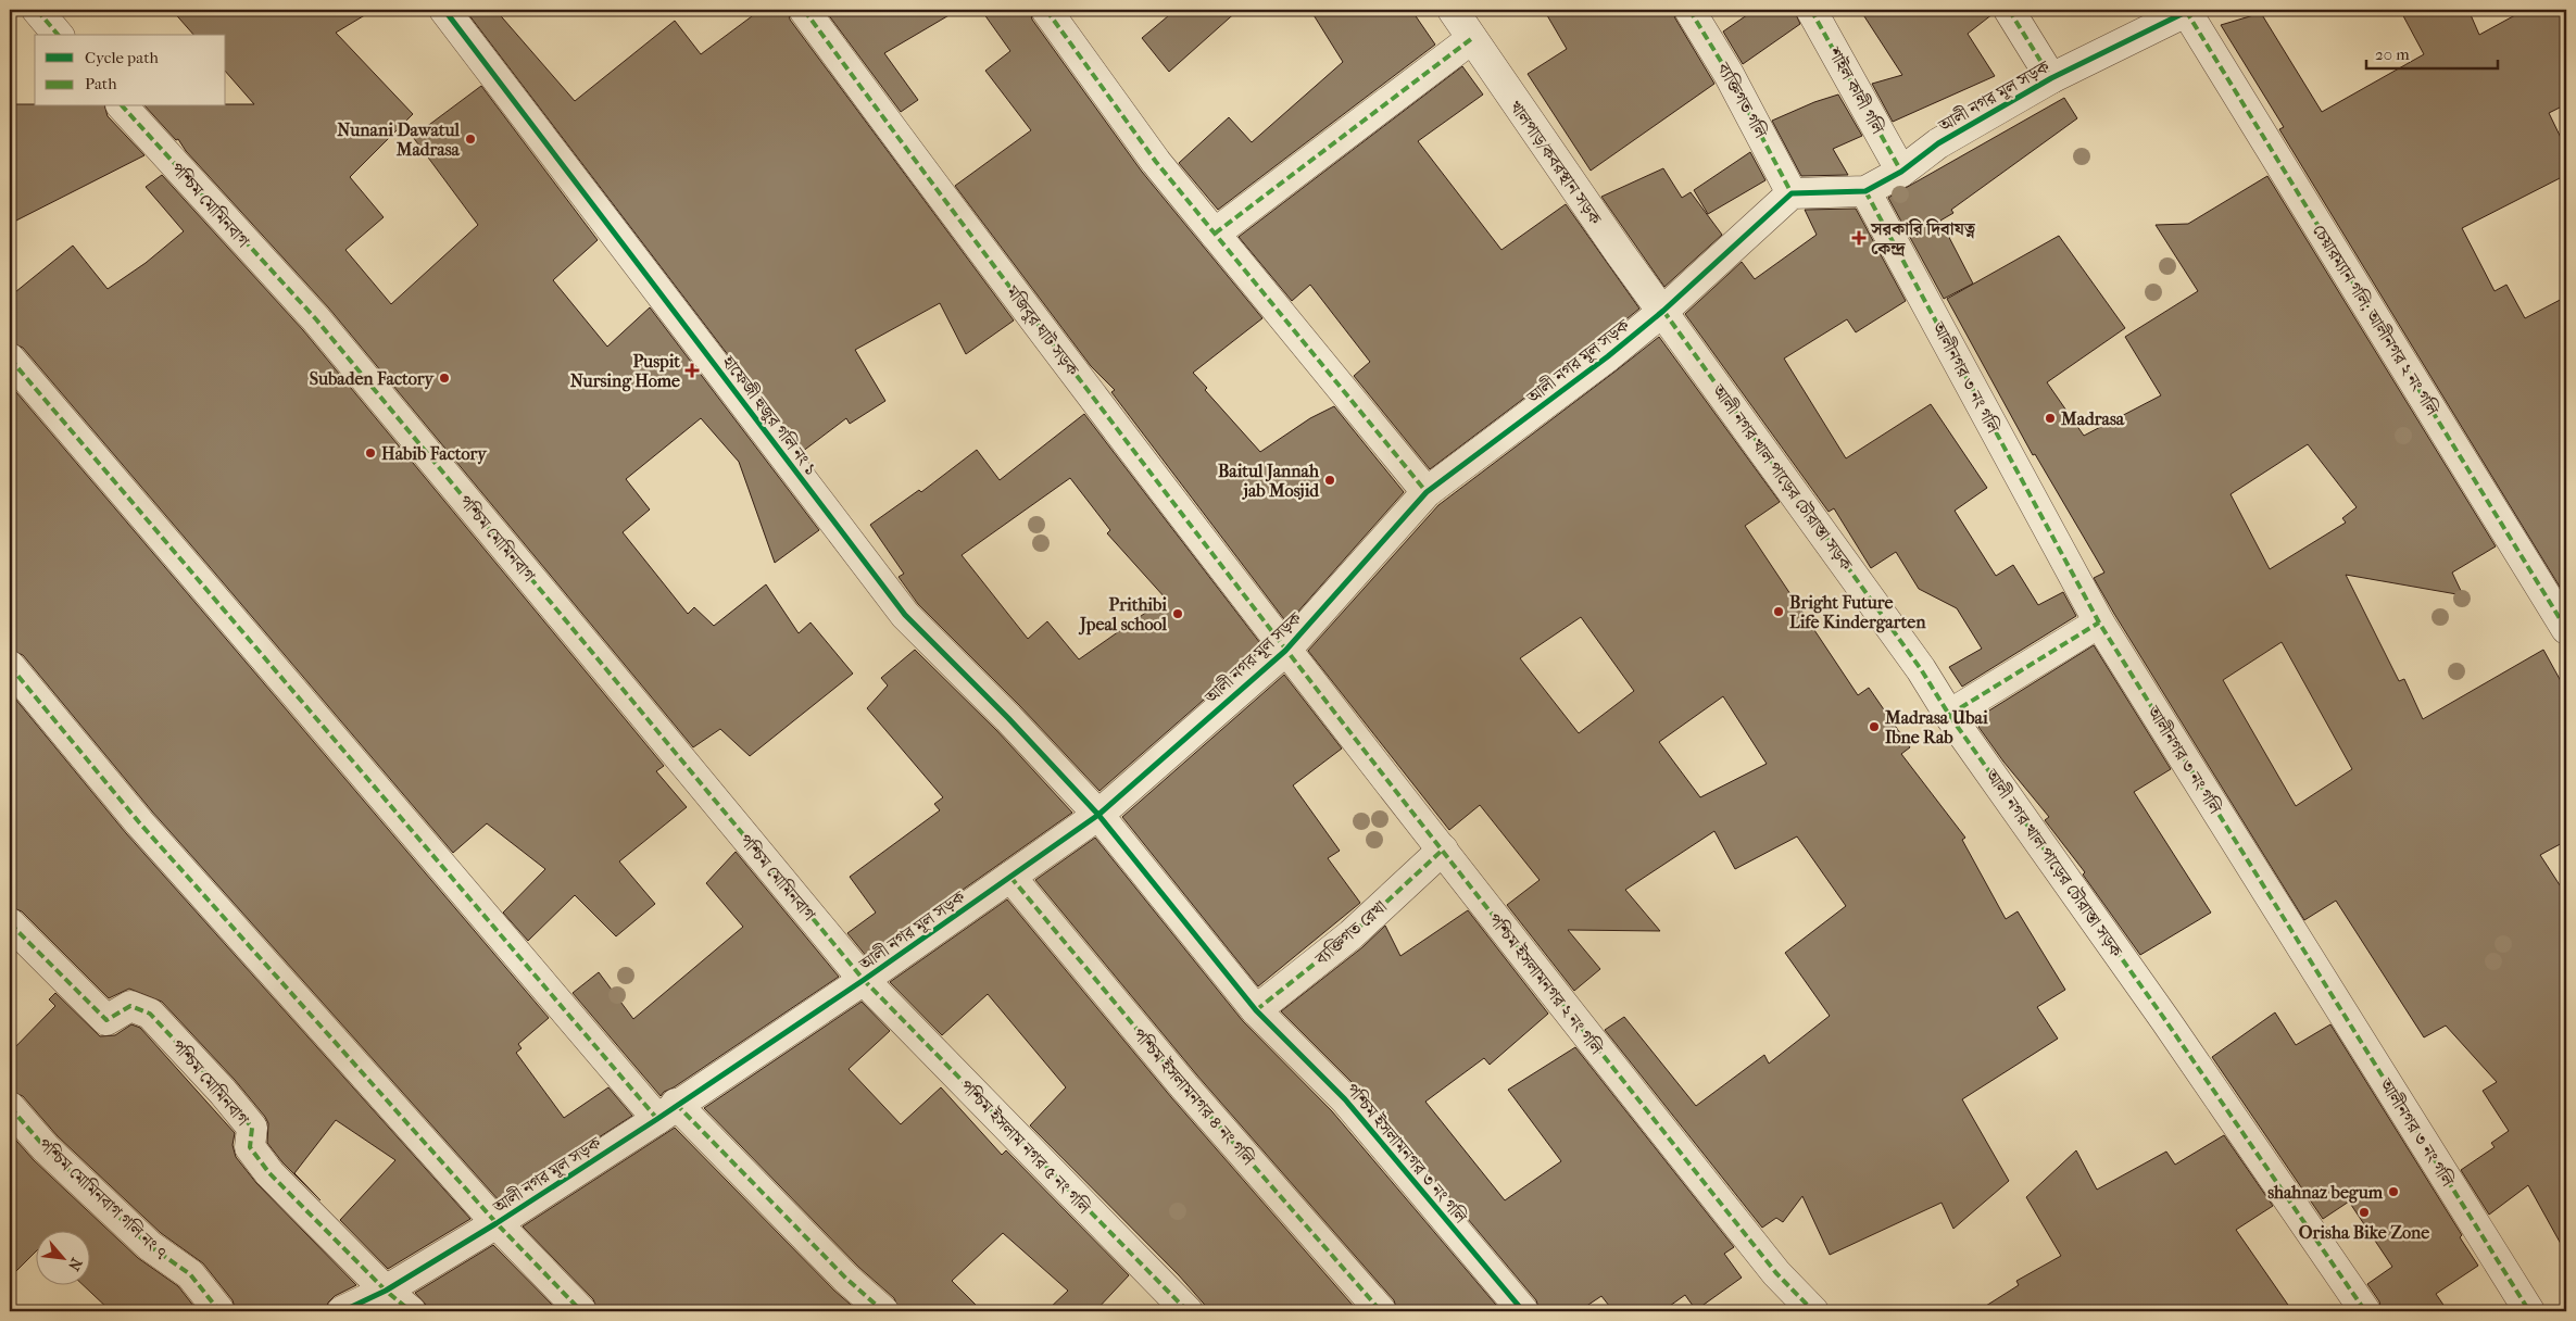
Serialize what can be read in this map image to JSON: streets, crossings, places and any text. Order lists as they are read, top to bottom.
{
  "streets": {
    "street": [
      "শাইল কালী গলি",
      "আলী নগর মূল সড়ক",
      "ব্যক্তিগত গলি",
      "খালপাড়/কবরস্থান সড়ক",
      "পশ্চিম মোমিনবাগ",
      "চেয়ারম্যান গলি; আলীনগর ২ নং গলি",
      "মজিবুর ঘাট সড়ক",
      "আলীনগর ৩ নং গলি",
      "হাফেজী হুজুর গলি নং ১",
      "আলী নগর খাল পাড়ের চৌরাস্তা সড়ক",
      "ব্যক্তিগত রেখা",
      "পশ্চিম ইসলামনগর ২ নং গলি",
      "পশ্চিম ইসলামনগর ৪ নং গলি",
      "পশ্চিম ইসলাম নগর ৫ নং গলি",
      "পশ্চিম ইসলামনগর ৩ নং গলি",
      "পশ্চিম মোমিনবাগ গলি নং ৭"
    ]
  },
  "crossings": [
    ["শাইল কালী গলি", "আলী নগর মূল সড়ক"],
    ["আলী নগর মূল সড়ক", "ব্যক্তিগত গলি"],
    ["আলী নগর মূল সড়ক", "খালপাড়/কবরস্থান সড়ক"],
    ["আলী নগর মূল সড়ক", "পশ্চিম মোমিনবাগ"],
    ["আলী নগর মূল সড়ক", "চেয়ারম্যান গলি; আলীনগর ২ নং গলি"],
    ["আলী নগর মূল সড়ক", "মজিবুর ঘাট সড়ক"],
    ["আলী নগর মূল সড়ক", "আলীনগর ৩ নং গলি"],
    ["আলী নগর মূল সড়ক", "হাফেজী হুজুর গলি নং ১"],
    ["আলী নগর মূল সড়ক", "আলী নগর খাল পাড়ের চৌরাস্তা সড়ক"],
    ["আলী নগর মূল সড়ক", "পশ্চিম ইসলামনগর ২ নং গলি"],
    ["আলী নগর মূল সড়ক", "পশ্চিম ইসলামনগর ৪ নং গলি"],
    ["আলী নগর মূল সড়ক", "পশ্চিম ইসলাম নগর ৫ নং গলি"],
    ["আলী নগর মূল সড়ক", "পশ্চিম ইসলামনগর ৩ নং গলি"],
    ["খালপাড়/কবরস্থান সড়ক", "আলী নগর খাল পাড়ের চৌরাস্তা সড়ক"],
    ["পশ্চিম মোমিনবাগ", "পশ্চিম ইসলাম নগর ৫ নং গলি"],
    ["মজিবুর ঘাট সড়ক", "পশ্চিম ইসলামনগর ২ নং গলি"],
    ["হাফেজী হুজুর গলি নং ১", "পশ্চিম ইসলামনগর ৩ নং গলি"],
    ["ব্যক্তিগত রেখা", "পশ্চিম ইসলামনগর ২ নং গলি"],
    ["ব্যক্তিগত রেখা", "পশ্চিম ইসলামনগর ৩ নং গলি"]
  ],
  "places": {
    "other": [
      "Nunani Dawatul Madrasa",
      "Subaden Factory",
      "Madrasa",
      "Habib Factory",
      "Baitul Jannah jab Mosjid",
      "Bright Future Life Kindergarten",
      "Prithibi Jpeal school",
      "Madrasa Ubai Ibne Rab",
      "shahnaz begum",
      "Orisha Bike Zone"
    ],
    "health": ["সরকারি দিবাযত্ন কেন্দ্র", "Puspit Nursing Home"]
  },
  "legend": ["Cycle path", "Path"],
  "scale_bar": "20 m",
  "north": "bottom right"
}
